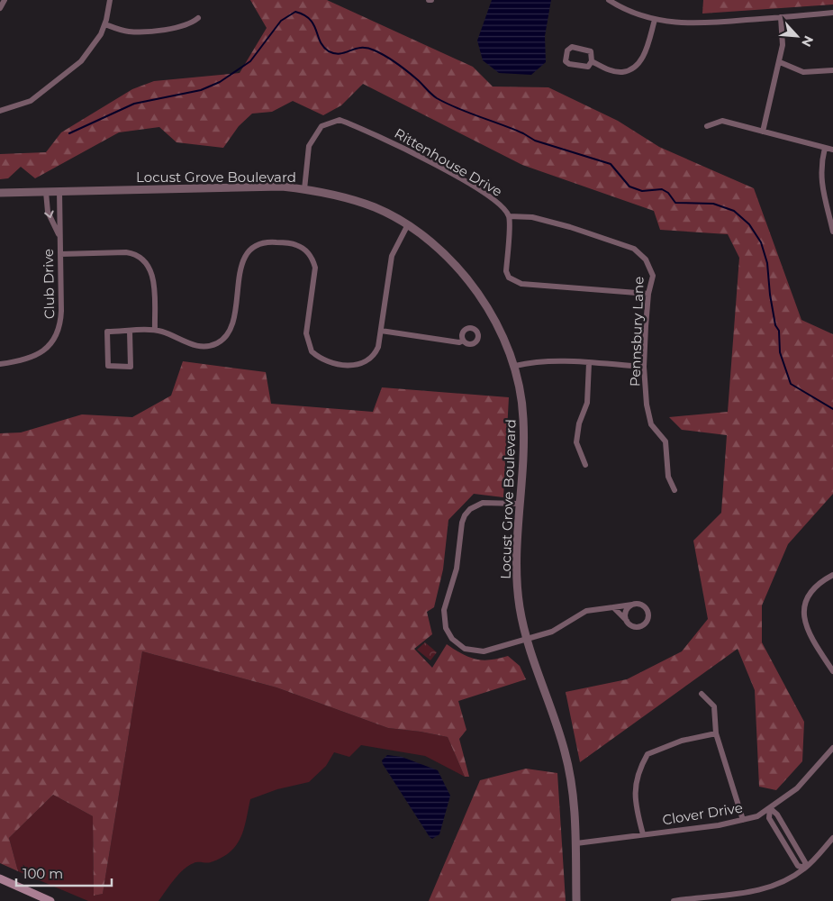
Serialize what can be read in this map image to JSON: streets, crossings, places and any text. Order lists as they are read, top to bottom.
{
  "streets": {
    "street": [
      "Rittenhouse Drive",
      "Locust Grove Boulevard",
      "Club Drive",
      "Pennsbury Lane",
      "Clover Drive"
    ]
  },
  "crossings": [
    ["Rittenhouse Drive", "Locust Grove Boulevard"],
    ["Rittenhouse Drive", "Pennsbury Lane"],
    ["Locust Grove Boulevard", "Club Drive"],
    ["Locust Grove Boulevard", "Clover Drive"]
  ],
  "scale_bar": "100 m",
  "north": "bottom right"
}
